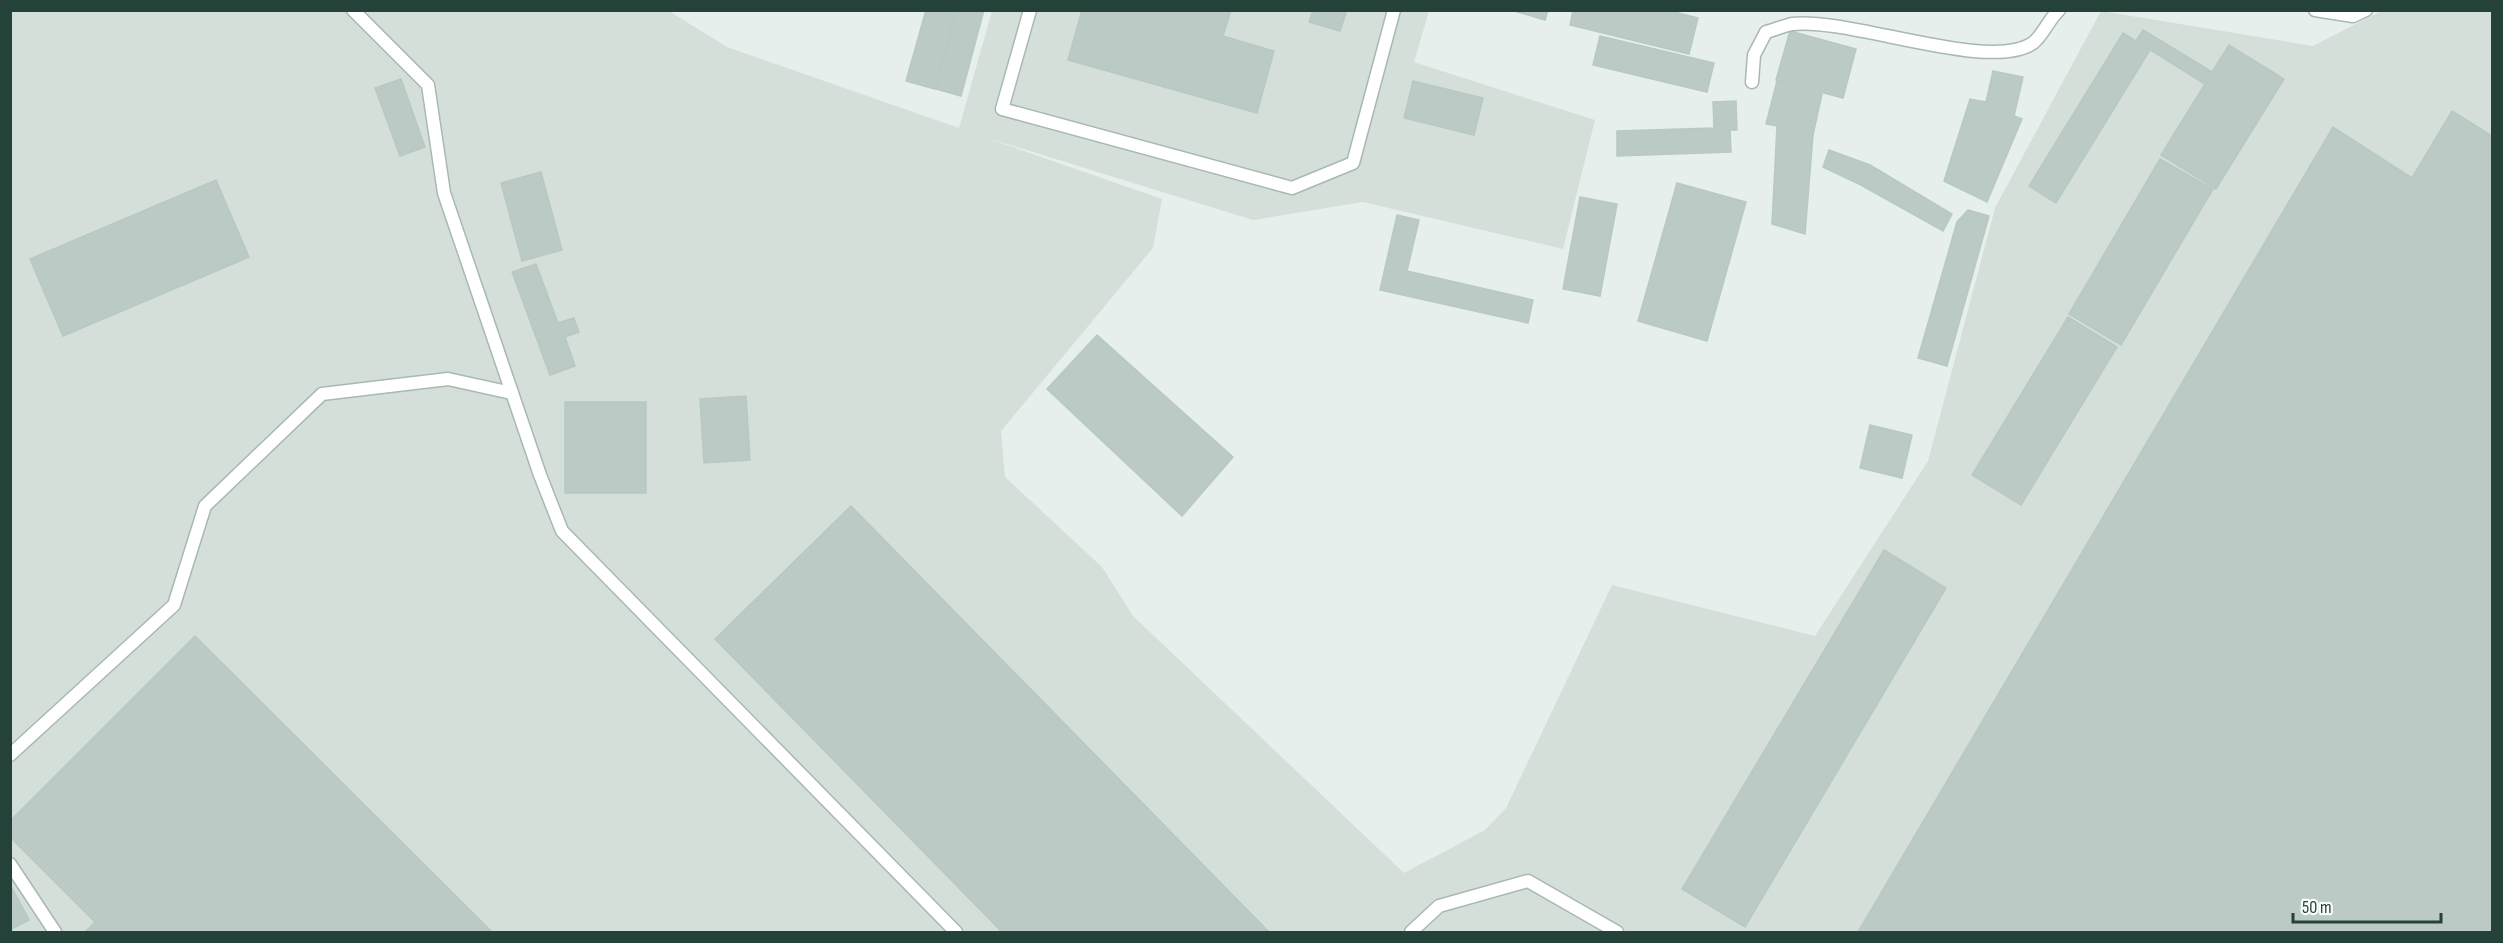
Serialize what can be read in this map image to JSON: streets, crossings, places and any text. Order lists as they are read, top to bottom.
{
  "scale_bar": "50 m"
}
